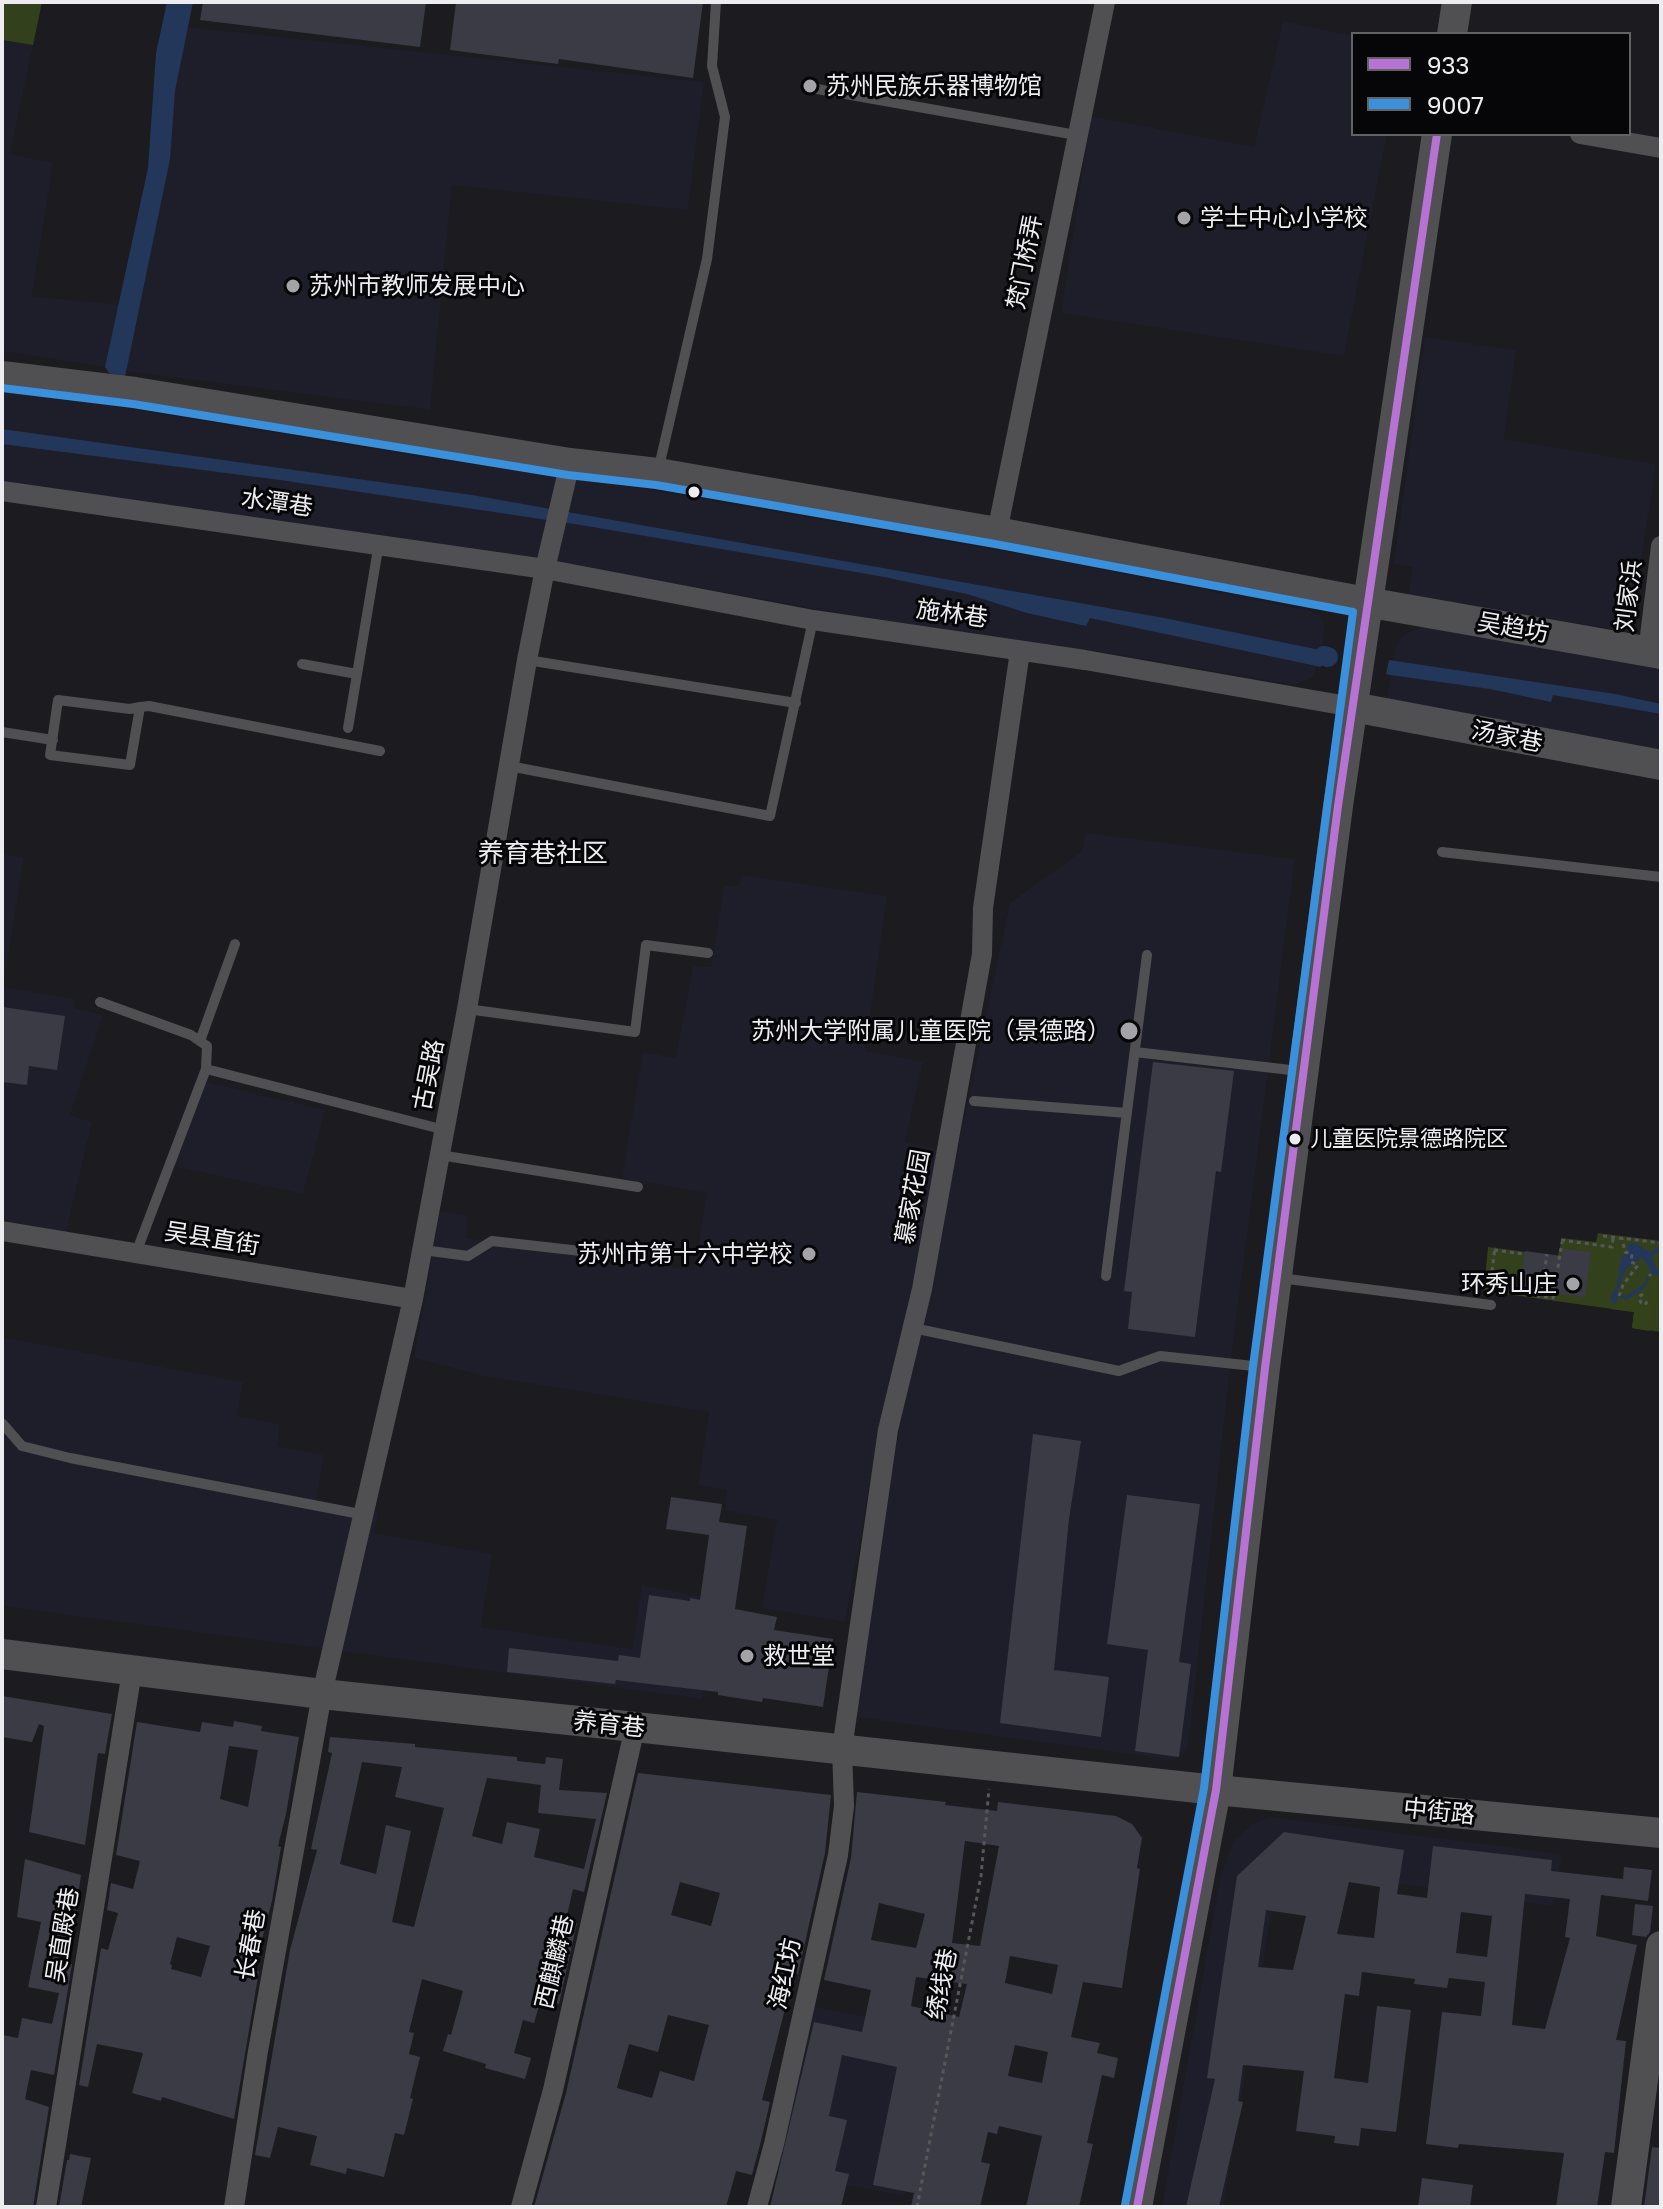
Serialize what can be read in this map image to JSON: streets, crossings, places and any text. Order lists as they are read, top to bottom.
{
  "streets": {
    "main road": [
      "吴趋坊",
      "汤家巷",
      "养育巷",
      "中街路"
    ],
    "street": [
      "梵门桥弄",
      "水潭巷",
      "刘家浜",
      "施林巷",
      "古吴路",
      "慕家花园",
      "吴县直街",
      "吴直殿巷",
      "长春巷",
      "西麒麟巷",
      "海红坊"
    ],
    "path": ["绣线巷"]
  },
  "crossings": [
    ["梵门桥弄", "吴趋坊"],
    ["水潭巷", "施林巷"],
    ["水潭巷", "古吴路"],
    ["刘家浜", "吴趋坊"],
    ["施林巷", "汤家巷"],
    ["施林巷", "古吴路"],
    ["施林巷", "慕家花园"],
    ["吴趋坊", "古吴路"],
    ["古吴路", "吴县直街"],
    ["古吴路", "养育巷"],
    ["古吴路", "长春巷"],
    ["慕家花园", "养育巷"],
    ["慕家花园", "海红坊"],
    ["养育巷", "中街路"],
    ["养育巷", "吴直殿巷"],
    ["养育巷", "长春巷"],
    ["养育巷", "西麒麟巷"],
    ["养育巷", "海红坊"],
    ["养育巷", "绣线巷"]
  ],
  "districts": ["养育巷社区"],
  "places": [
    "苏州民族乐器博物馆",
    "学士中心小学校",
    "苏州市教师发展中心",
    "苏州大学附属儿童医院（景德路）",
    "儿童医院景德路院区",
    "苏州市第十六中学校",
    "环秀山庄",
    "救世堂"
  ],
  "lines": ["transit line 933", "transit line 9007"],
  "legend": ["933", "9007"]
}
